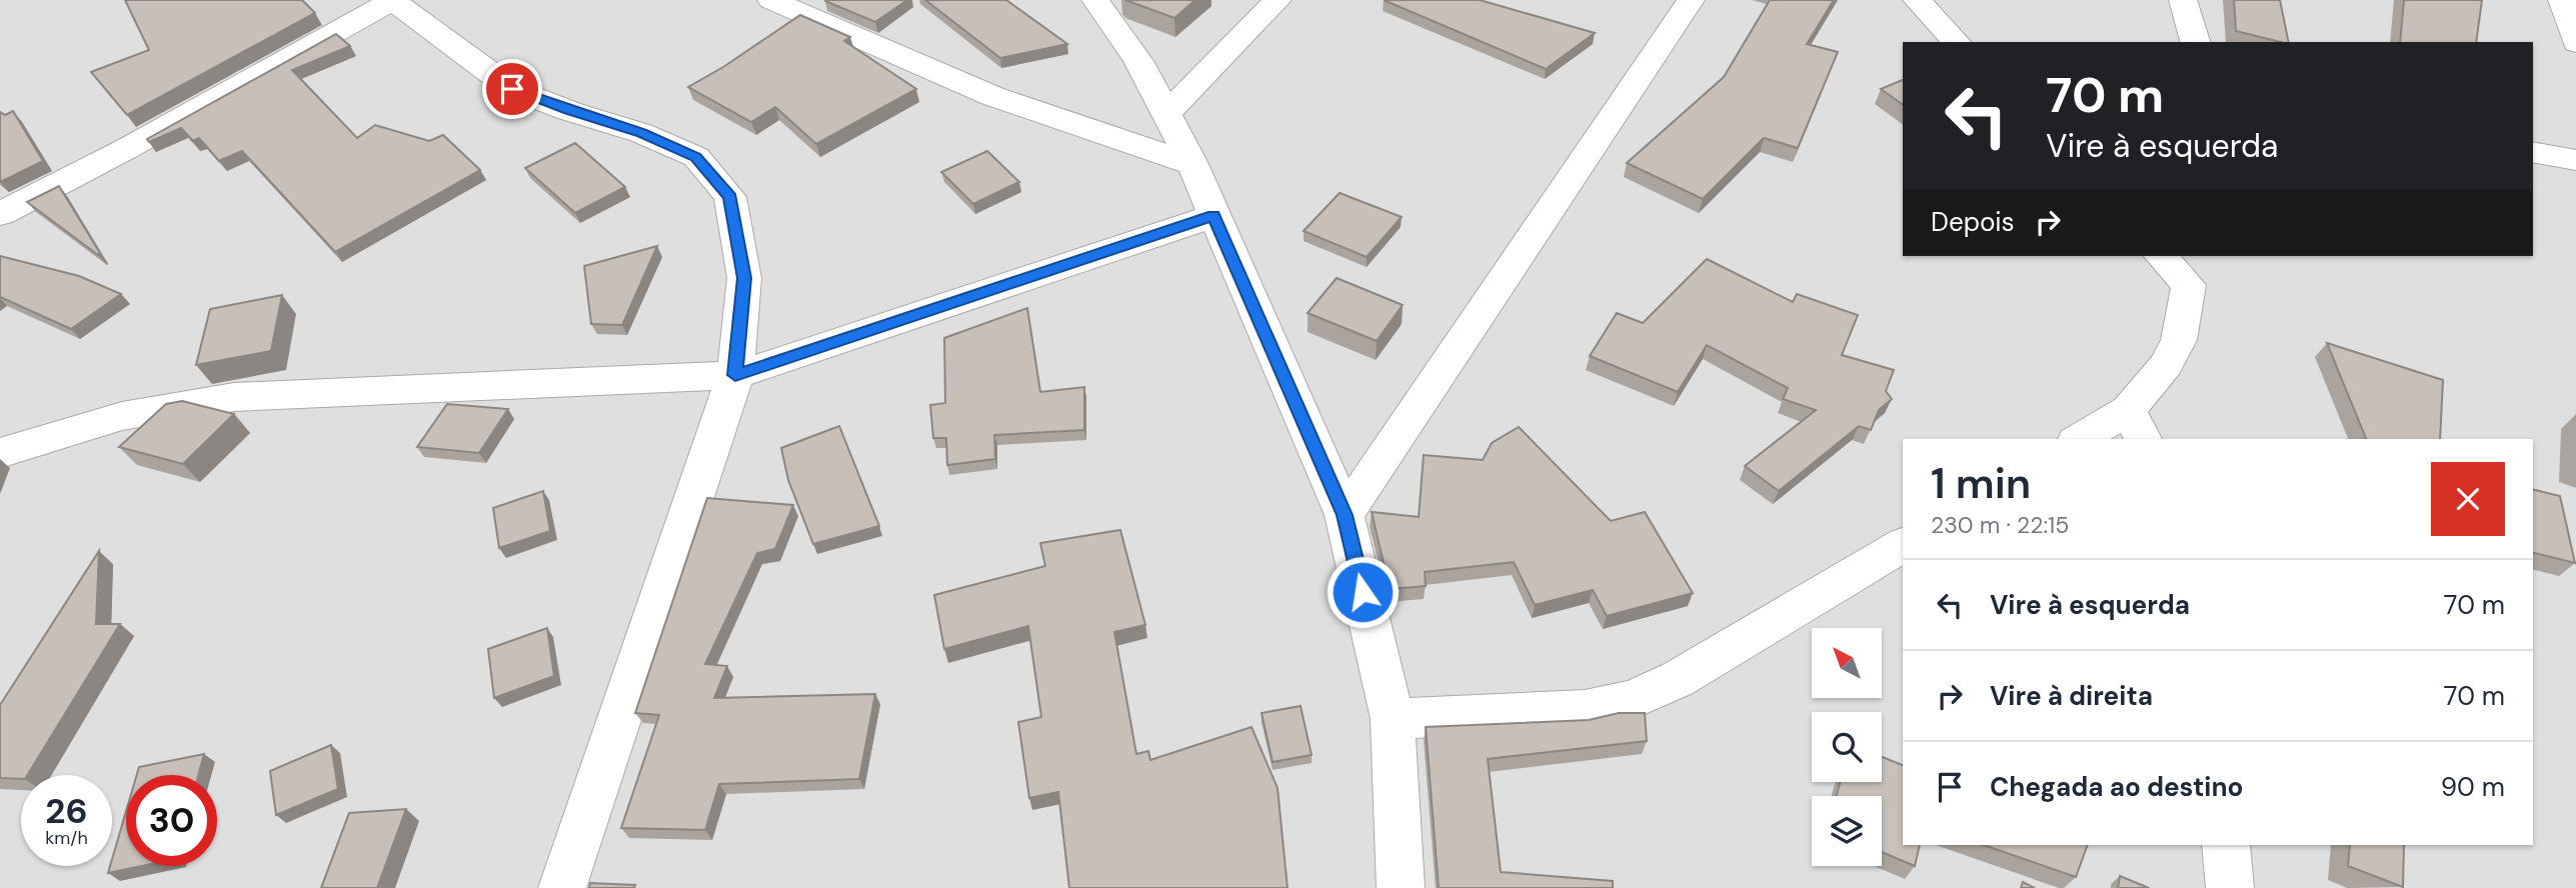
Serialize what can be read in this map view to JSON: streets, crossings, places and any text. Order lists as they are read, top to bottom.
{
  "north": "top left",
  "page": {
    "turn": ["70 m", "Vire à esquerda"],
    "then": "Depois",
    "heading": ["1 min", "230 m · 22:15"],
    "list": [
      {
        "name": "Vire à esquerda",
        "value": "70 m"
      },
      {
        "name": "Vire à direita",
        "value": "70 m"
      },
      {
        "name": "Chegada ao destino",
        "value": "90 m"
      }
    ],
    "speed": "26 km/h",
    "limit": "30"
  }
}
